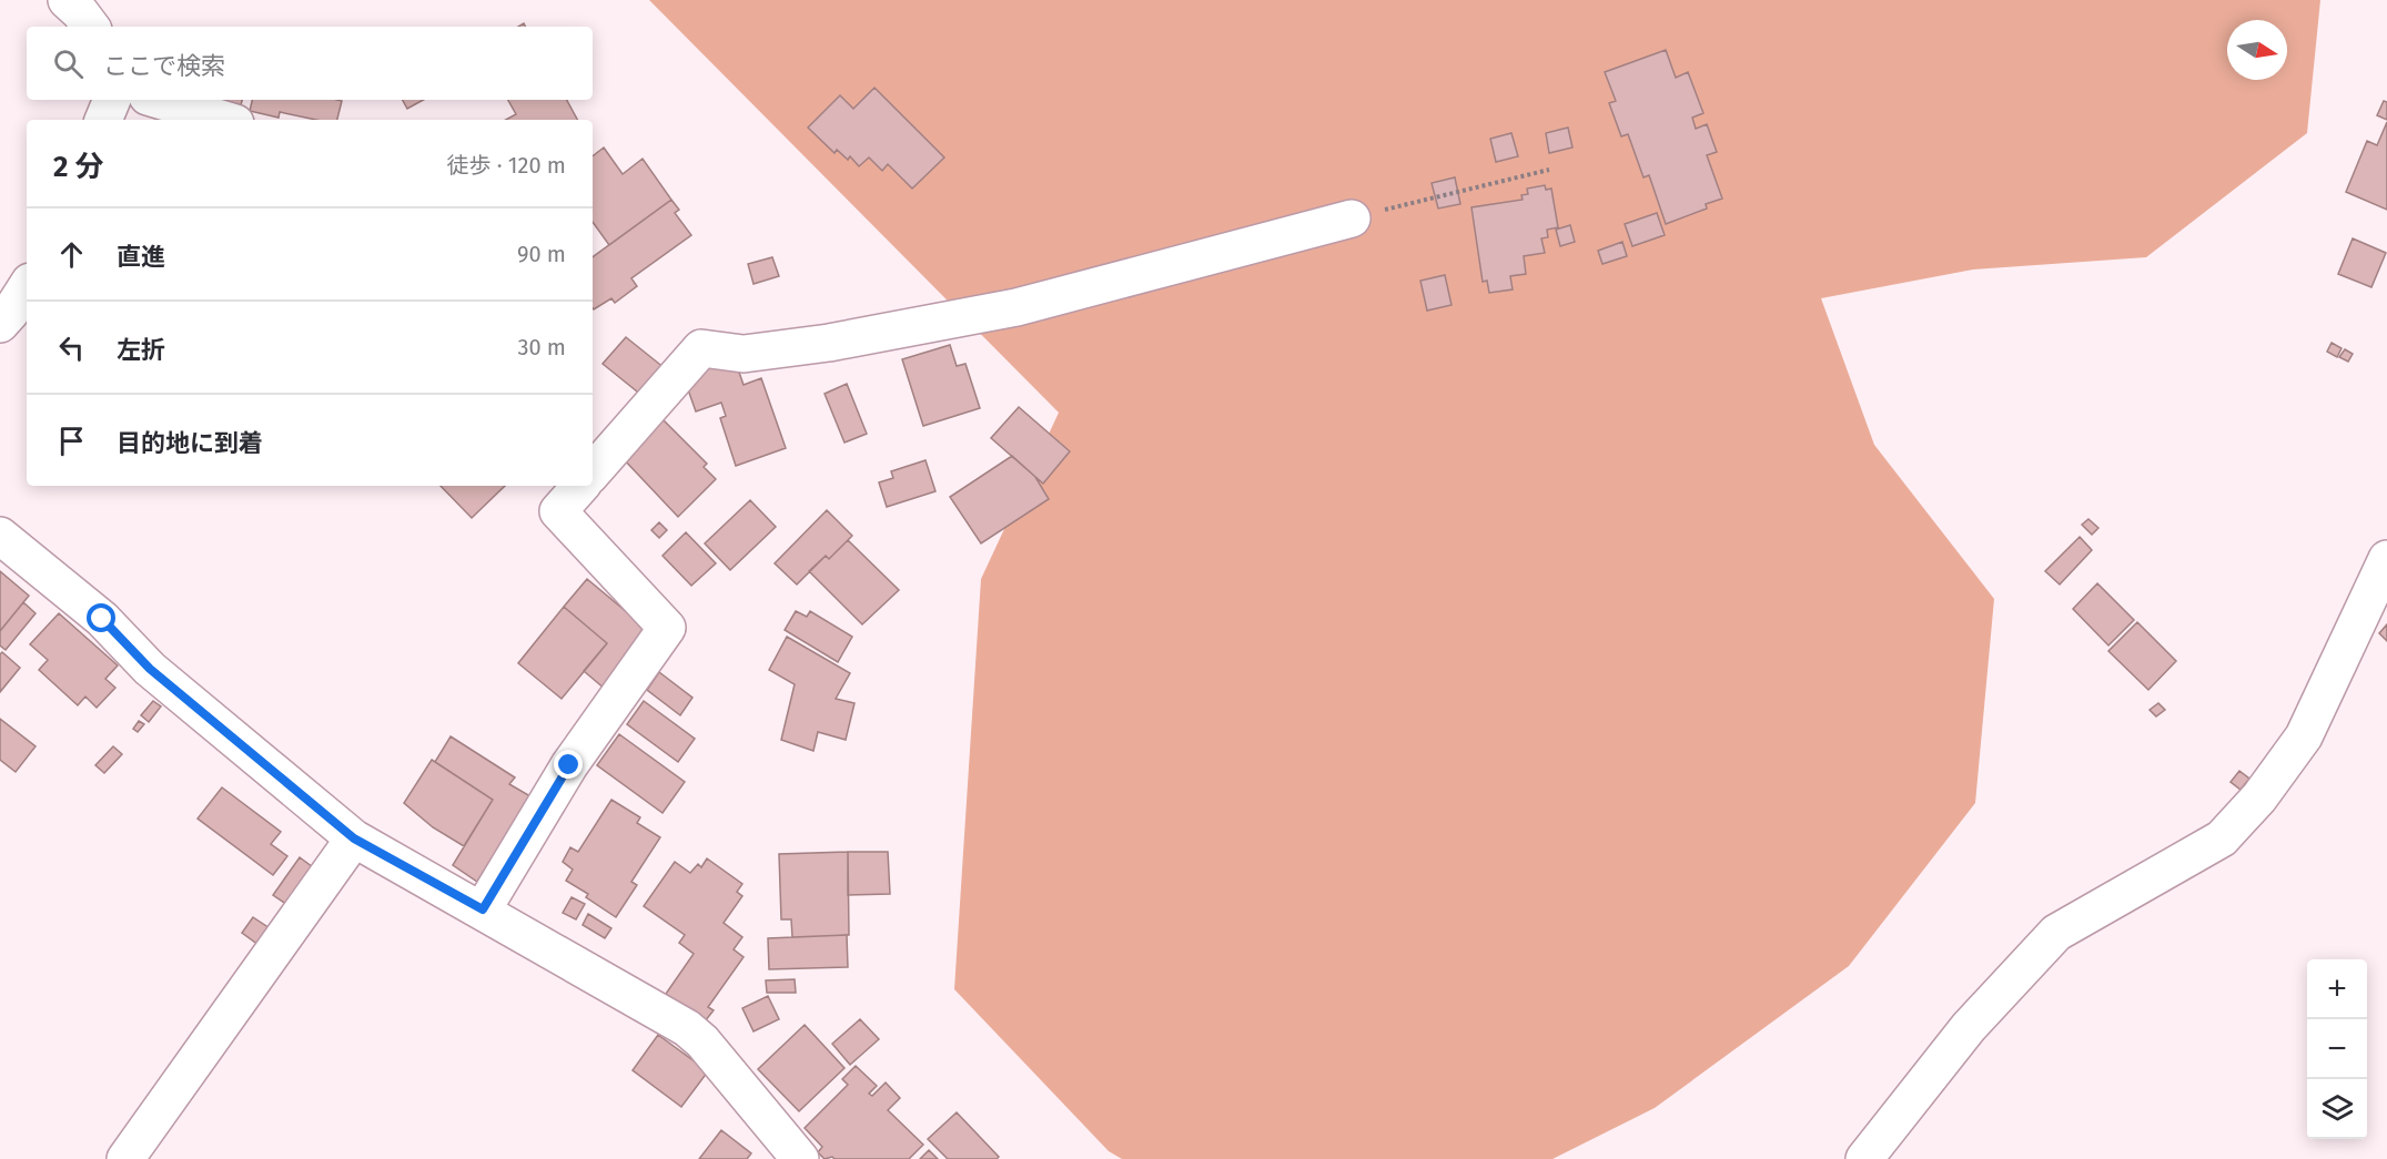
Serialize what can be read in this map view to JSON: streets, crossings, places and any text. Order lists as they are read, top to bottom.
{
  "north": "right",
  "page": {
    "search": "ここで検索",
    "heading": ["2 分", "徒歩 · 120 m"],
    "list": [
      ["直進", "90 m"],
      ["左折", "30 m"],
      "目的地に到着"
    ],
    "map_buttons": ["+", "−"]
  }
}
